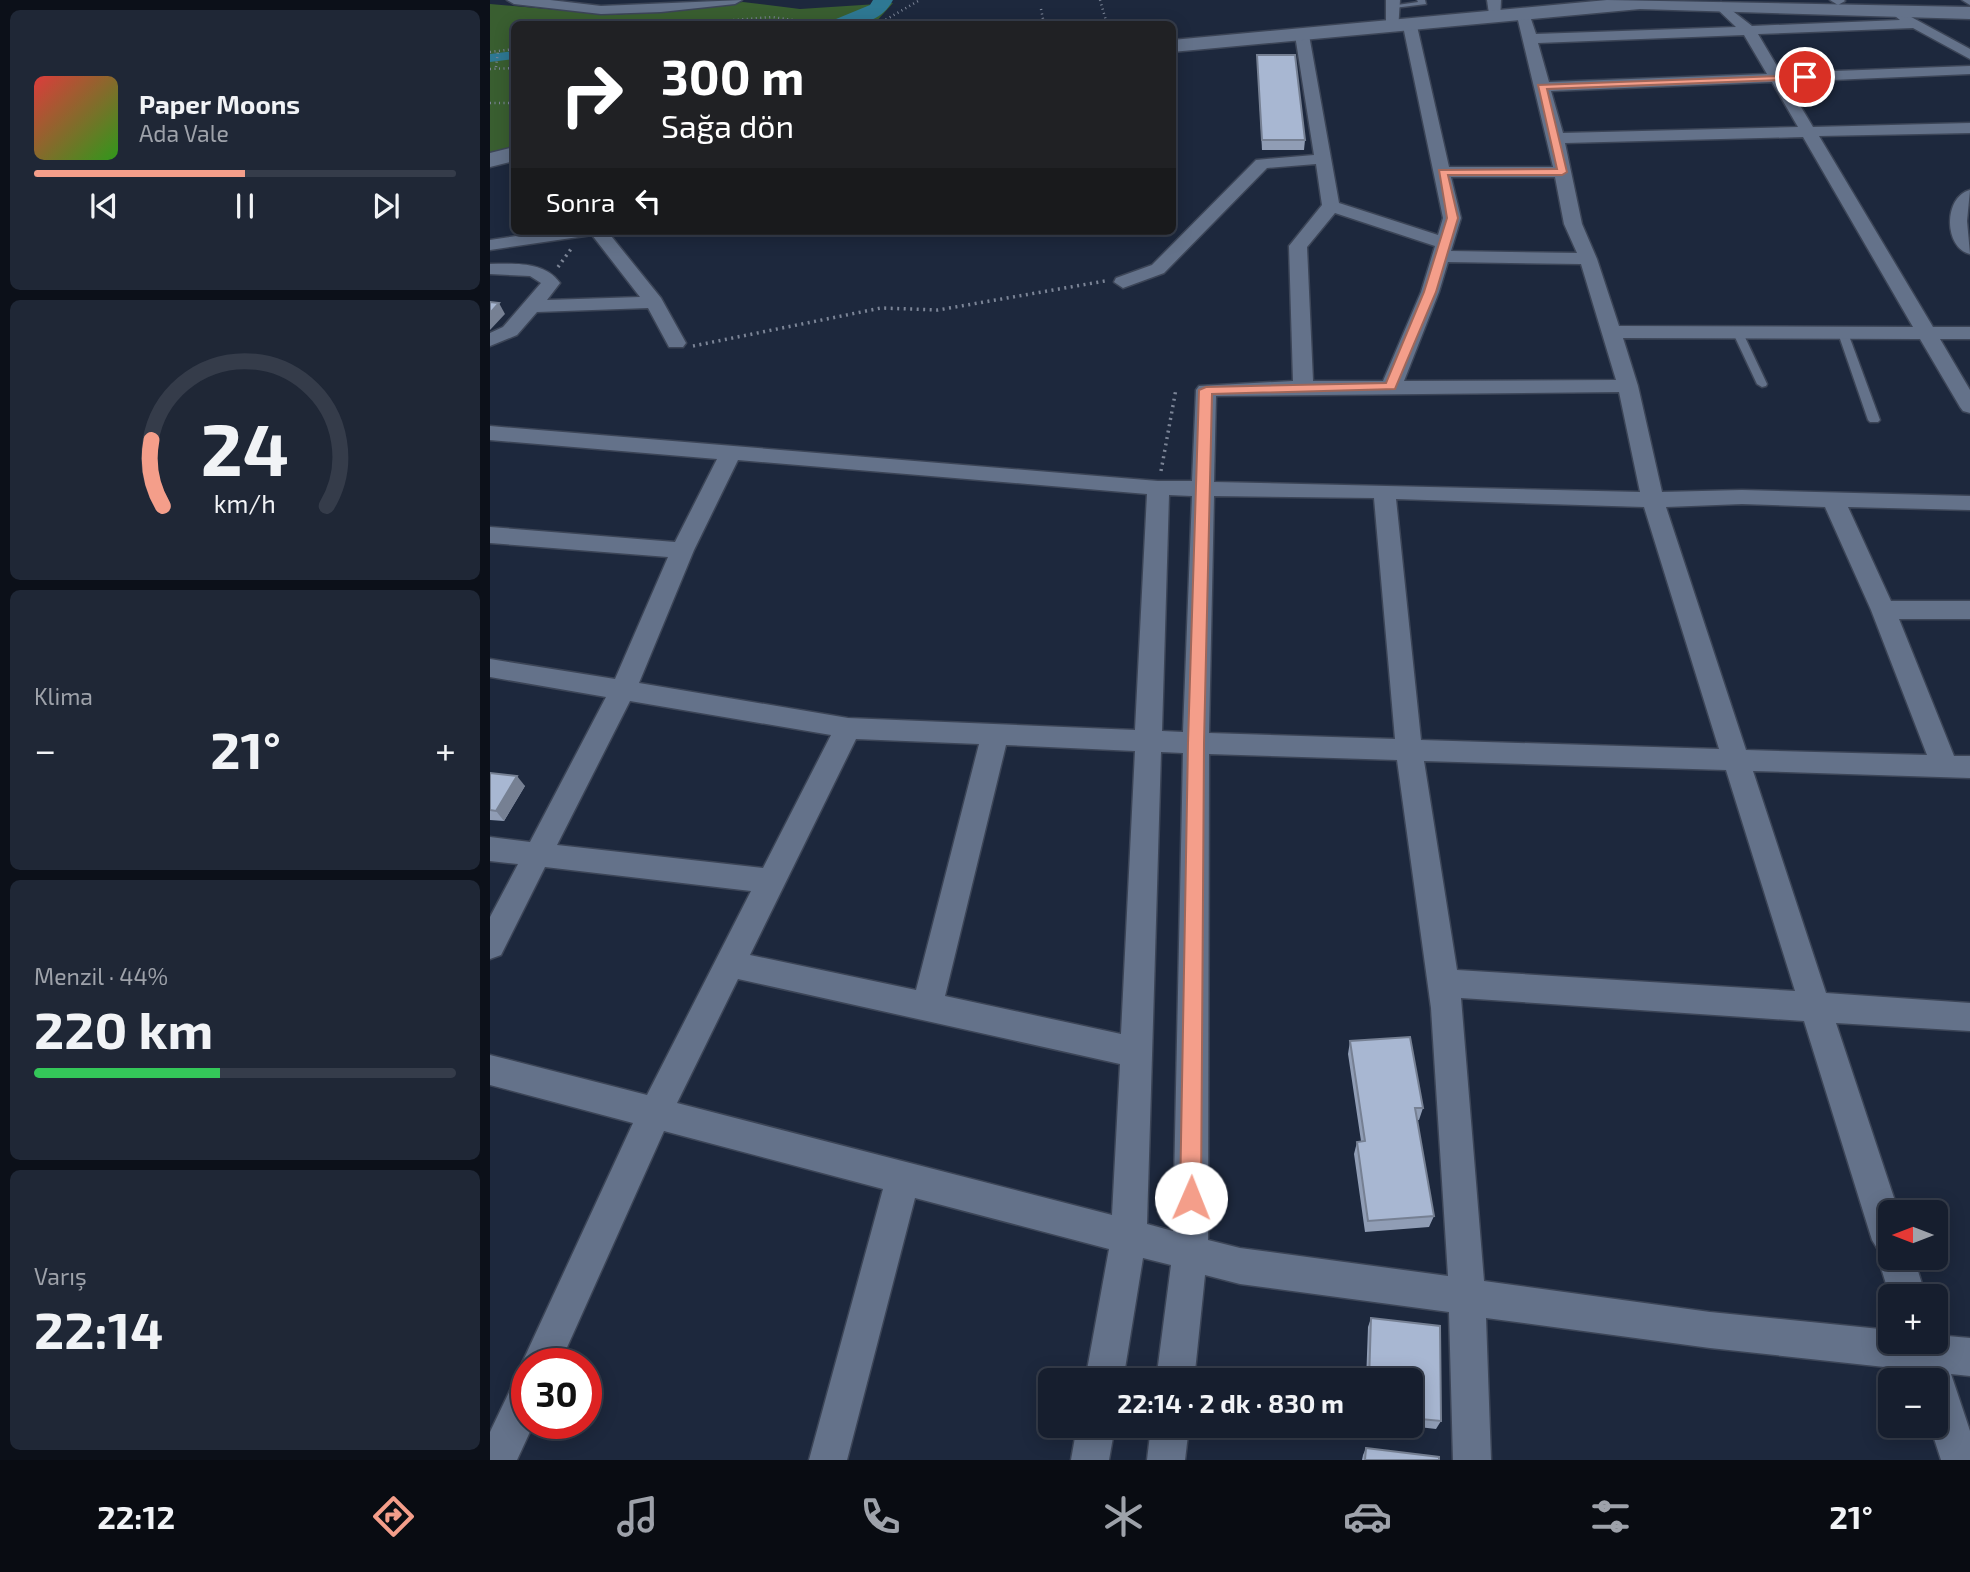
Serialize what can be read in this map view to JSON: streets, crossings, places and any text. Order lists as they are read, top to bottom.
{
  "north": "left",
  "page": {
    "turn": ["300 m", "Sağa dön"],
    "song": ["Paper Moons", "Ada Vale"],
    "then": "Sonra",
    "tile": [
      "Klima",
      ["Menzil · 44%", "220 km"],
      ["Varış", "22:14"]
    ],
    "heat": ["−", "21°", "+"],
    "map_buttons": ["+", "−"],
    "limit": "30",
    "trip": "22:14 · 2 dk · 830 m",
    "tabs": ["22:12", "21°"],
    "gauge": ["24", "km/h"]
  }
}
